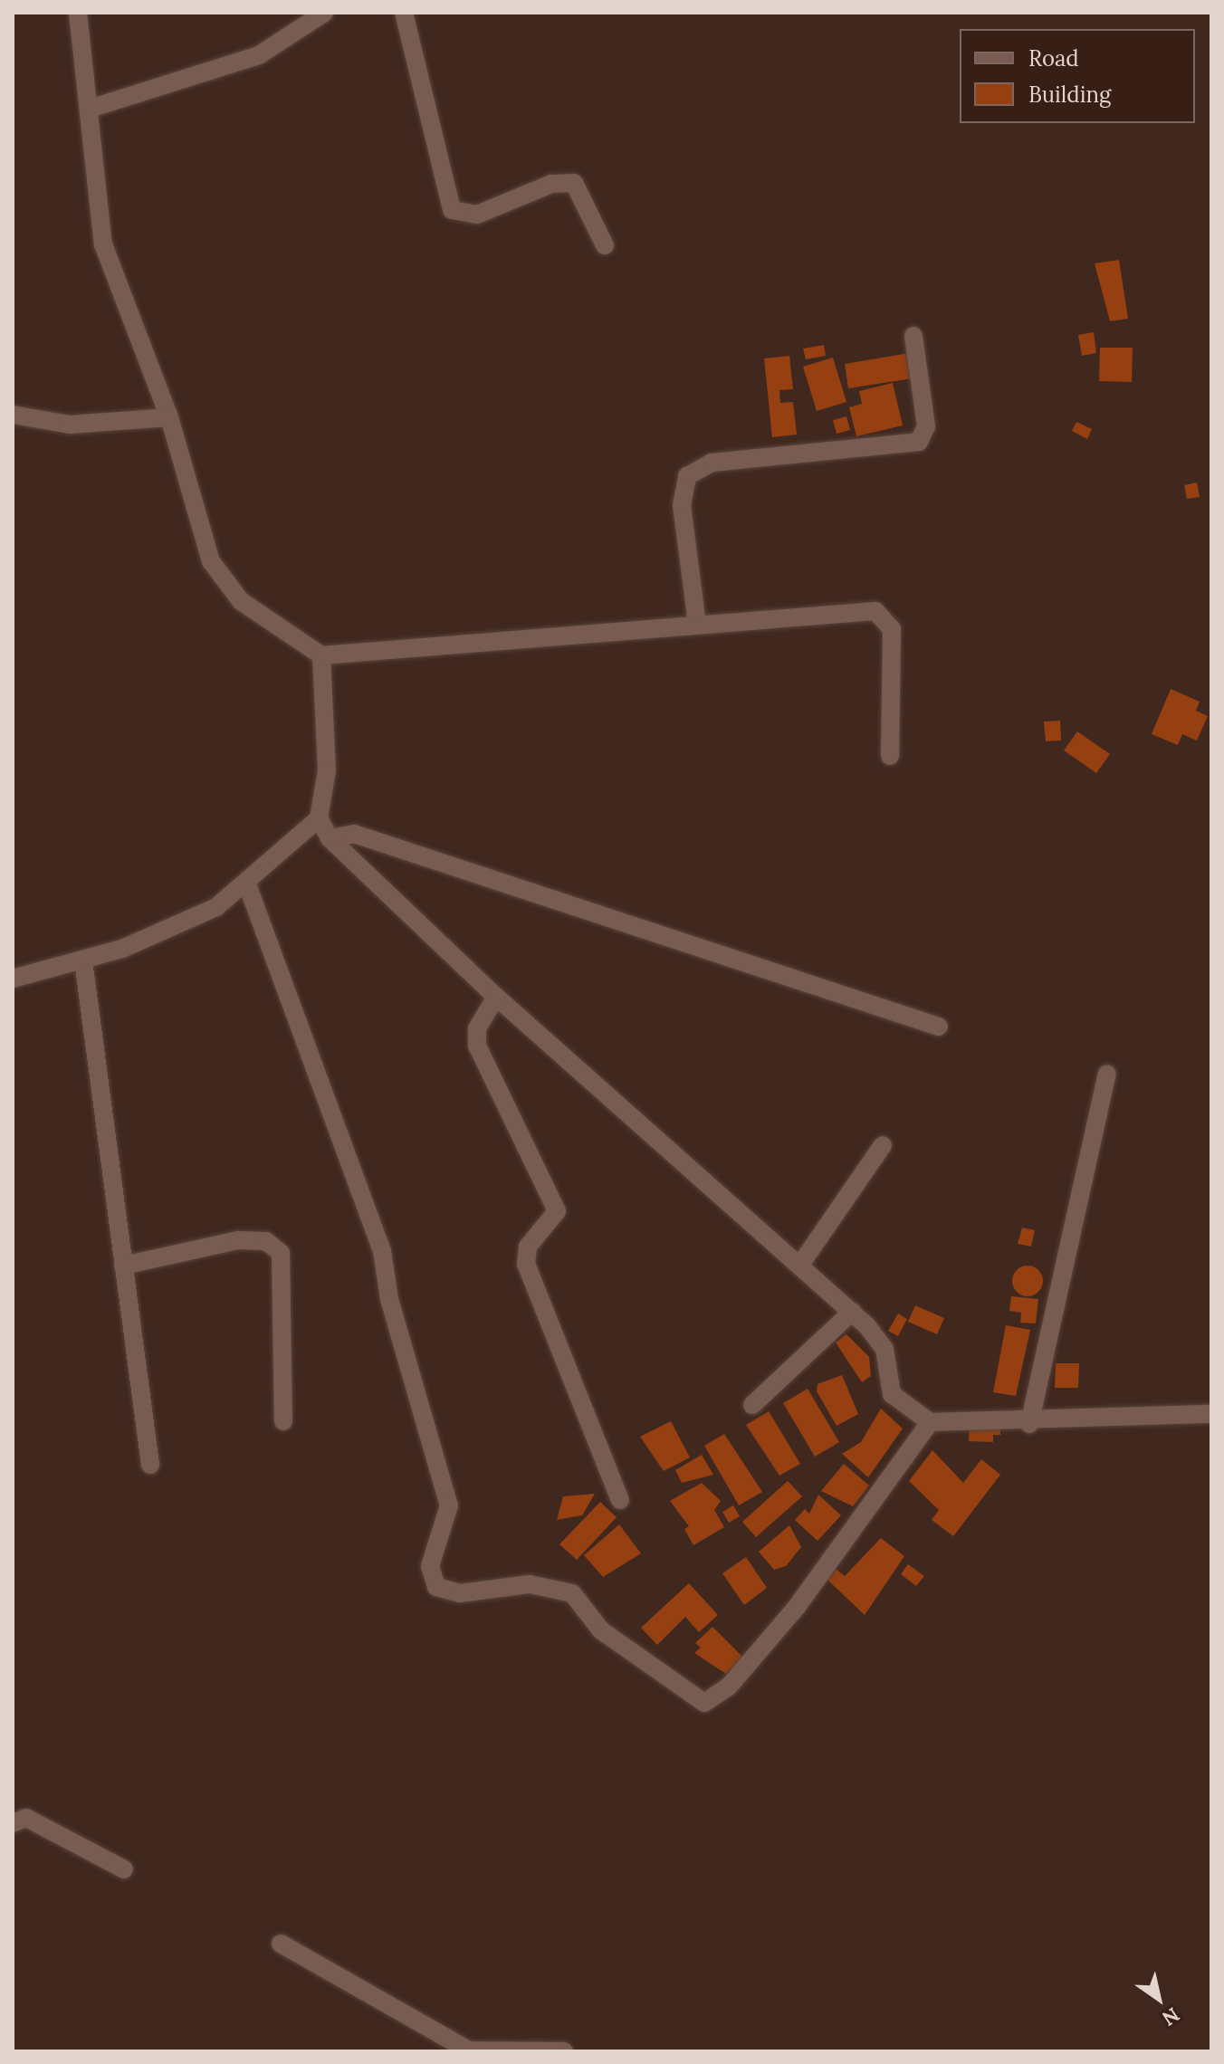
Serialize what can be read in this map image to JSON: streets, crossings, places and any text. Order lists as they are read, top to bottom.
{
  "legend": ["Road", "Building"],
  "north": "bottom right"
}
